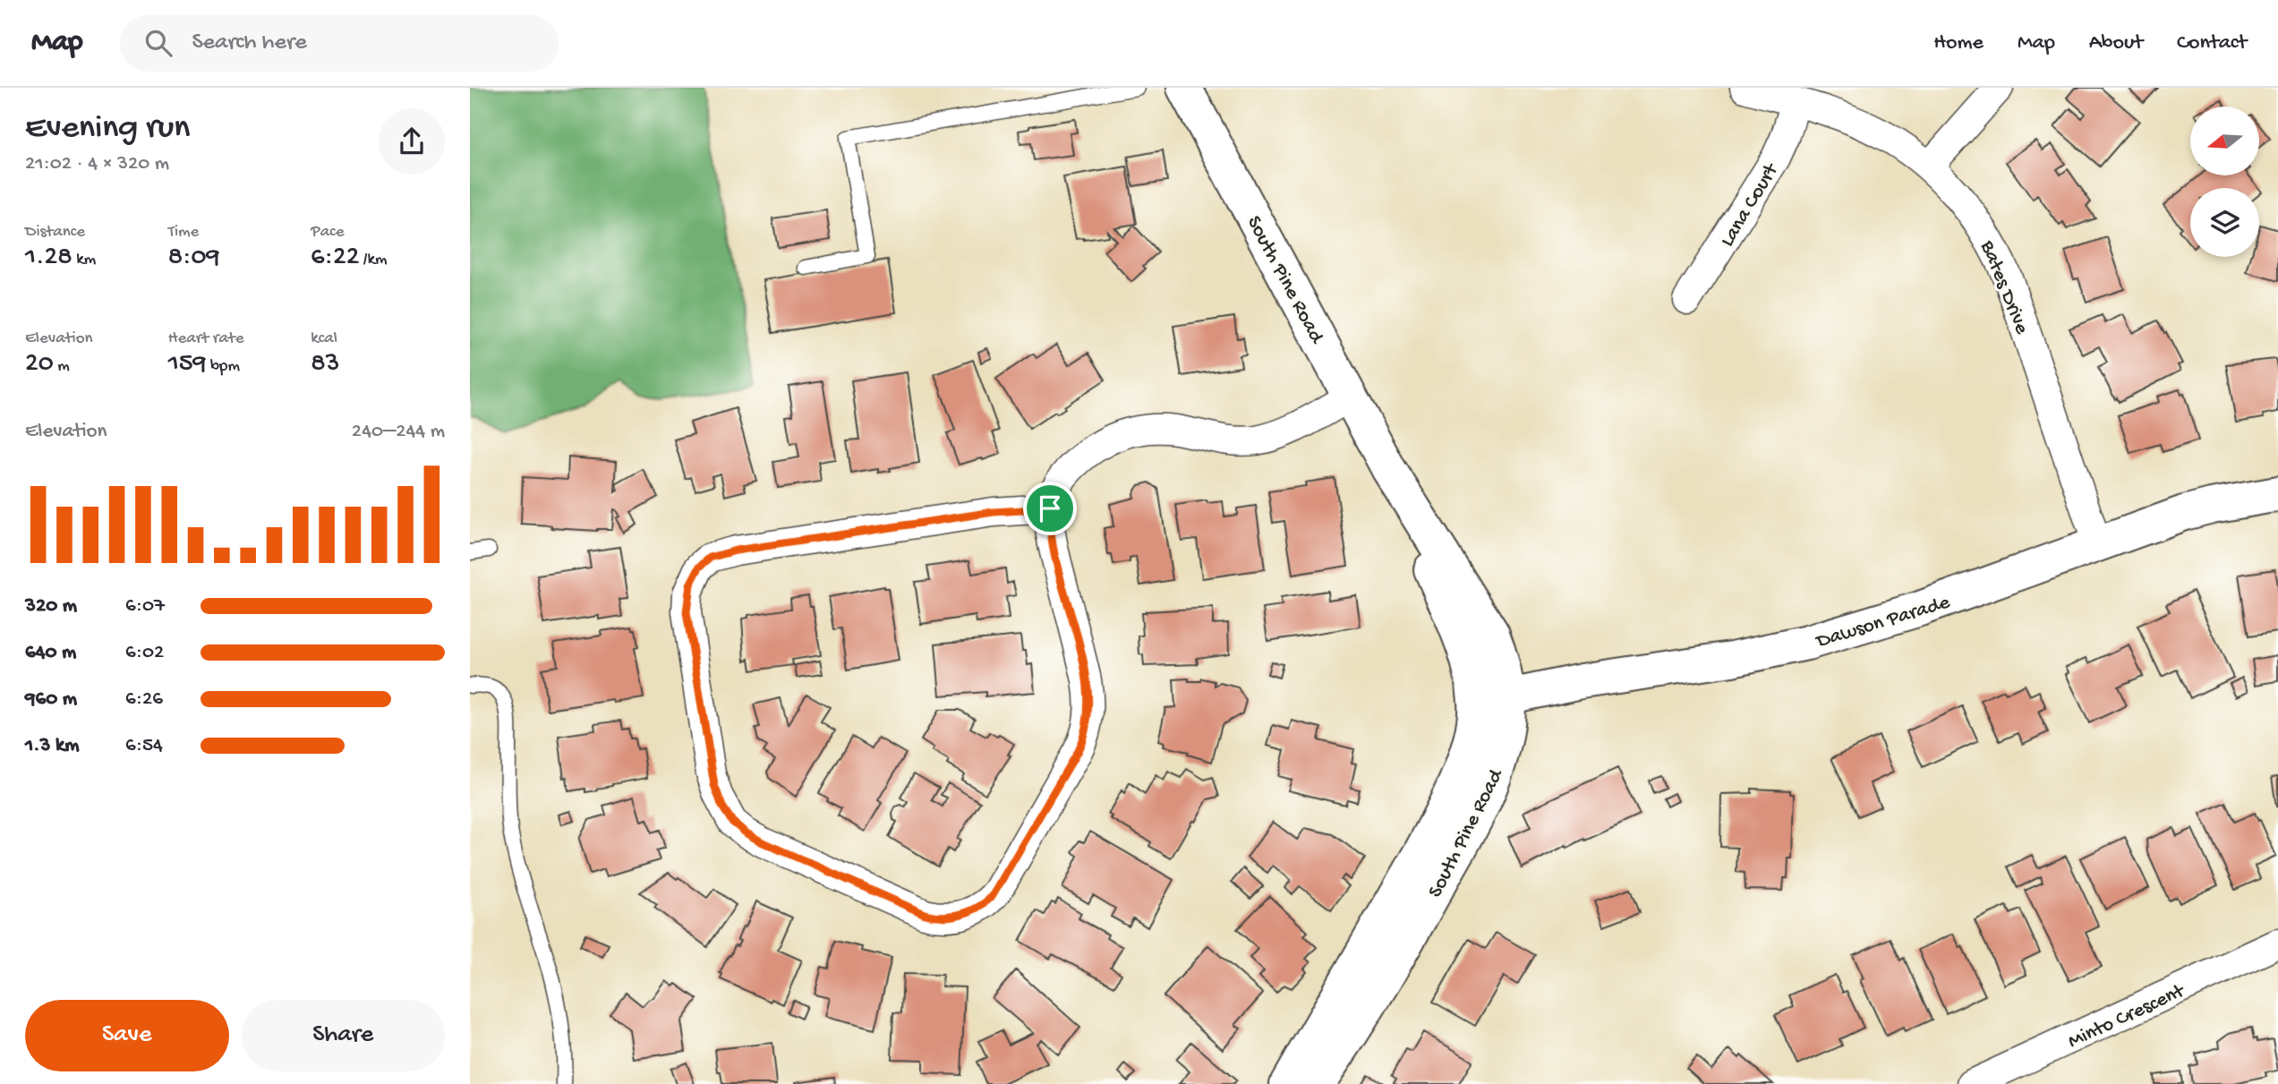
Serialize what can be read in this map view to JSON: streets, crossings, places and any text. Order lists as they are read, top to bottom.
{
  "streets": {
    "street": [
      "Lana Court",
      "South Pine Road",
      "Bates Drive",
      "Dawson Parade",
      "Minto Crescent"
    ]
  },
  "crossings": [
    ["Lana Court", "Bates Drive"],
    ["South Pine Road", "Dawson Parade"],
    ["Bates Drive", "Dawson Parade"]
  ],
  "north": "left",
  "page": {
    "header": "Map",
    "search": "Search here",
    "nav": [
      "Home",
      "Map",
      "About",
      "Contact"
    ],
    "heading": ["Evening run", "21:02 · 4 × 320 m"],
    "stats": [
      ["Distance", "1.28 km"],
      ["Time", "8:09"],
      ["Pace", "6:22 /km"],
      ["Elevation", "20 m"],
      ["Heart rate", "159 bpm"],
      ["kcal", "83"]
    ],
    "chart": ["Elevation", "240–244 m"],
    "list": [
      {
        "name": "320 m",
        "note": "6:07"
      },
      {
        "name": "640 m",
        "note": "6:02"
      },
      {
        "name": "960 m",
        "note": "6:26"
      },
      {
        "name": "1.3 km",
        "note": "6:54"
      }
    ],
    "buttons": ["Save", "Share"]
  }
}
